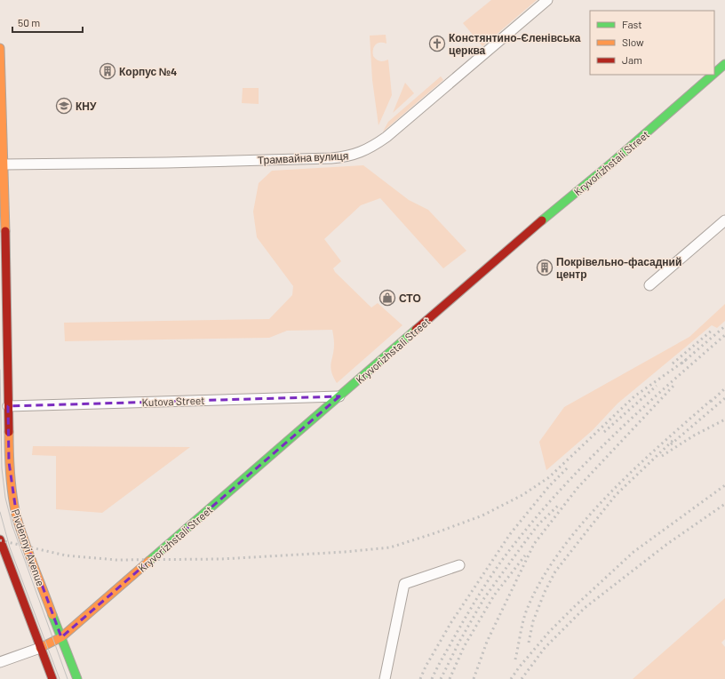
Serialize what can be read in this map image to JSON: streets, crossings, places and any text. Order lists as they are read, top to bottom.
{
  "streets": {
    "main road": ["Kryvorizhstali Street", "Pivdennyi Avenue"],
    "street": ["Трамвайна вулиця", "Kutova Street"]
  },
  "crossings": [
    ["Трамвайна вулиця", "Pivdennyi Avenue"],
    ["Kryvorizhstali Street", "Kutova Street"],
    ["Kryvorizhstali Street", "Pivdennyi Avenue"],
    ["Kutova Street", "Pivdennyi Avenue"]
  ],
  "places": {
    "church": ["Констянтино-Єленівська церква"],
    "building": ["Корпус №4", "Покрівельно-фасадний центр"],
    "school or university": ["КНУ"],
    "shop": ["СТО"]
  },
  "legend": ["Fast", "Slow", "Jam"],
  "scale_bar": "50 m"
}
